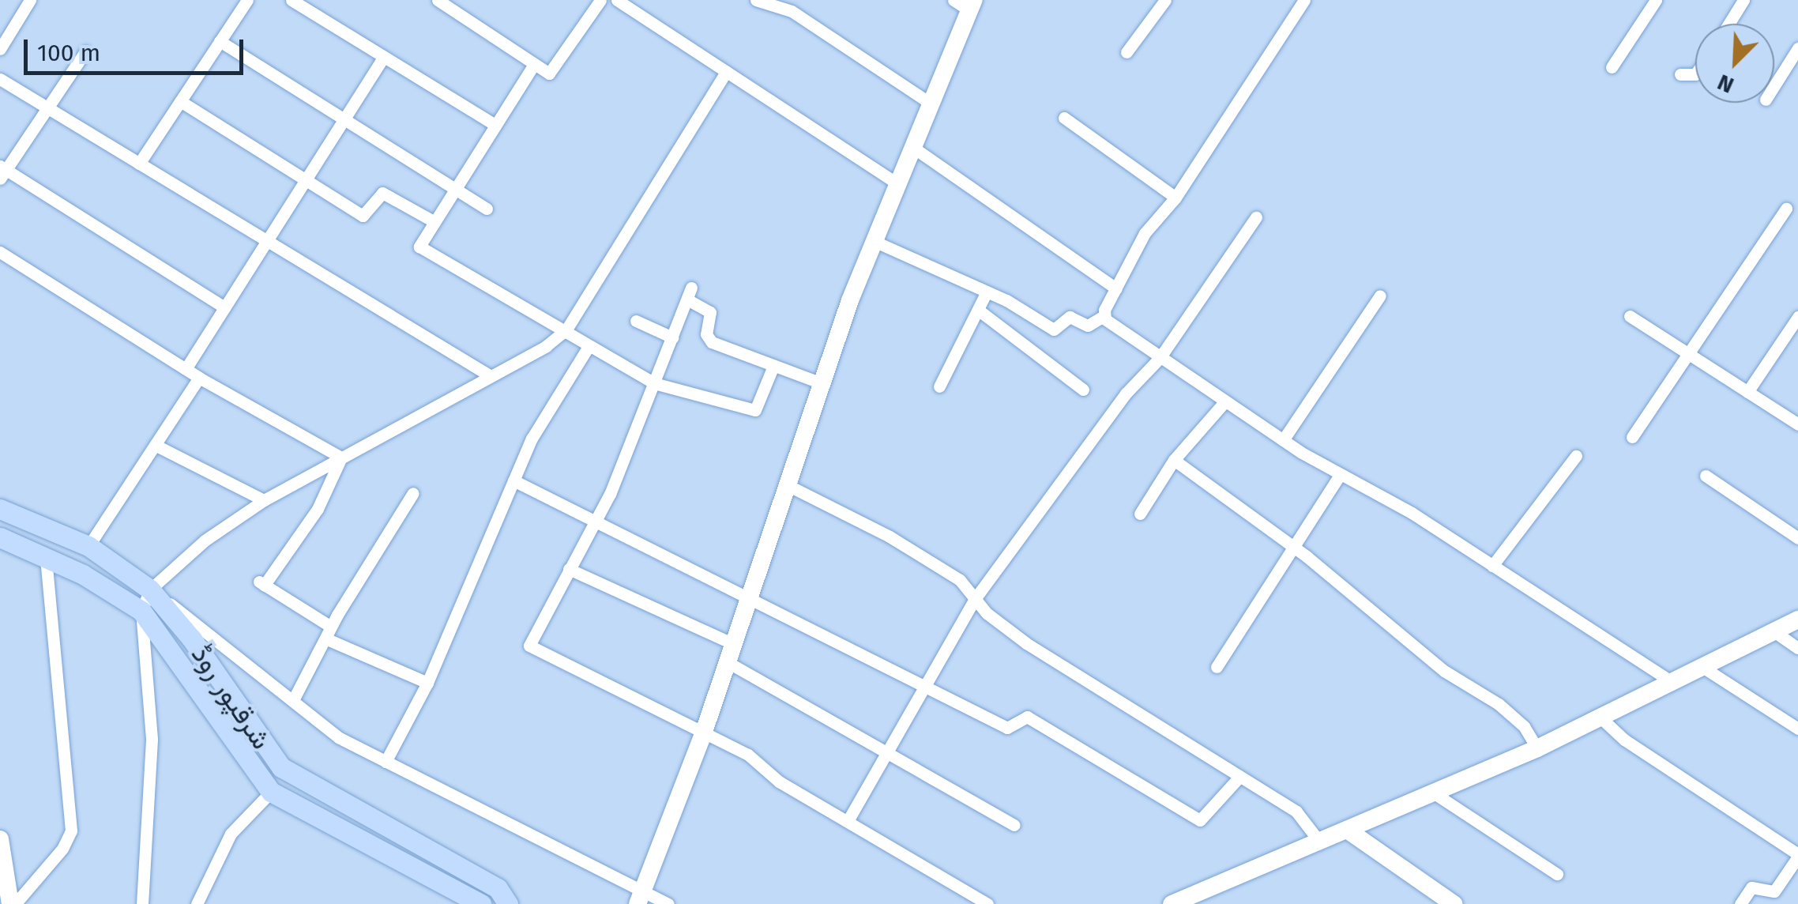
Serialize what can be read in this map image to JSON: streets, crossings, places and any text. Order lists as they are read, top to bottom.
{
  "streets": {
    "main road": ["شرقپور روڈ"]
  },
  "scale_bar": "100 m",
  "north": "bottom left"
}
